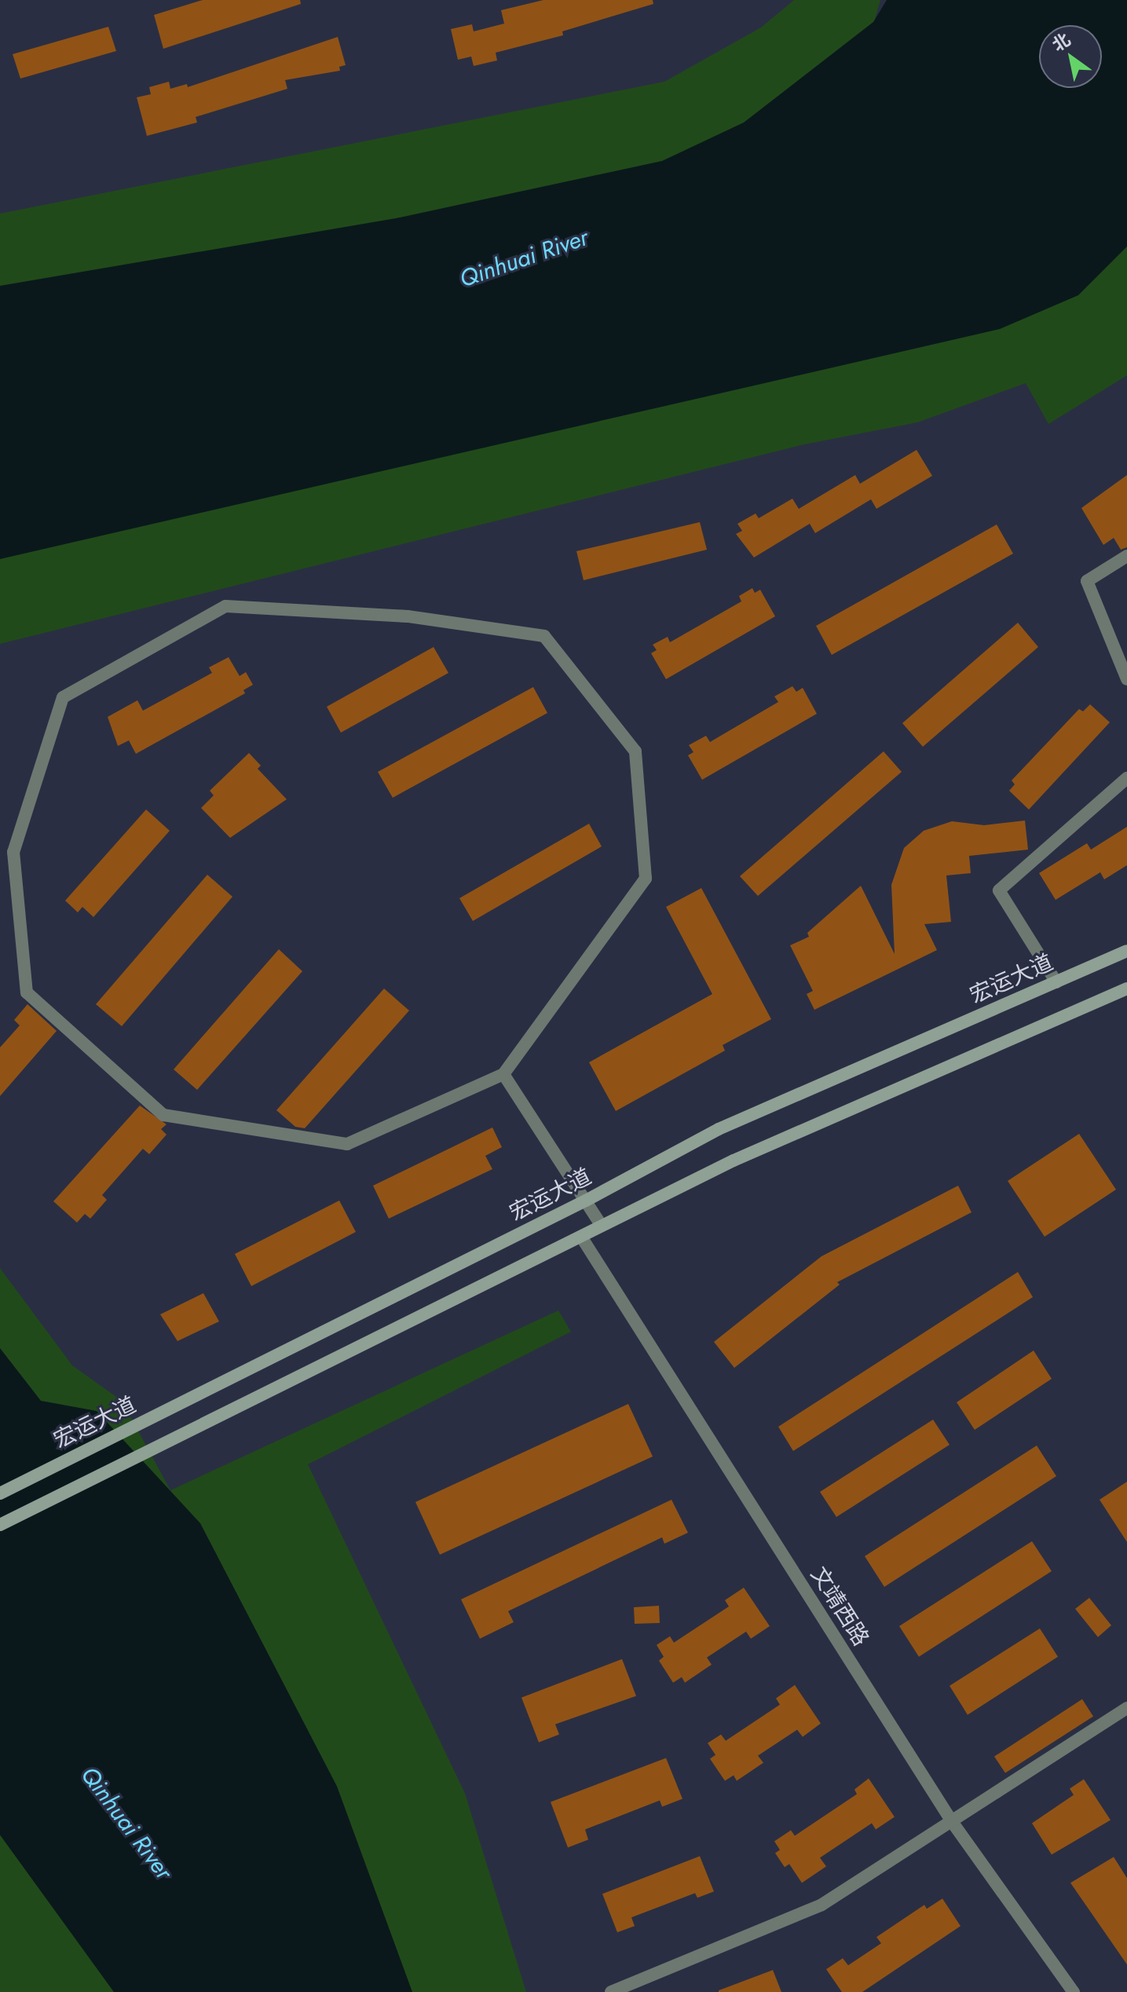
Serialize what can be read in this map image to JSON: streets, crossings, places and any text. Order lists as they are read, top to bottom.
{
  "streets": {
    "main road": ["宏运大道"],
    "street": ["文靖西路"]
  },
  "water": ["Qinhuai River"],
  "north": "top left"
}
